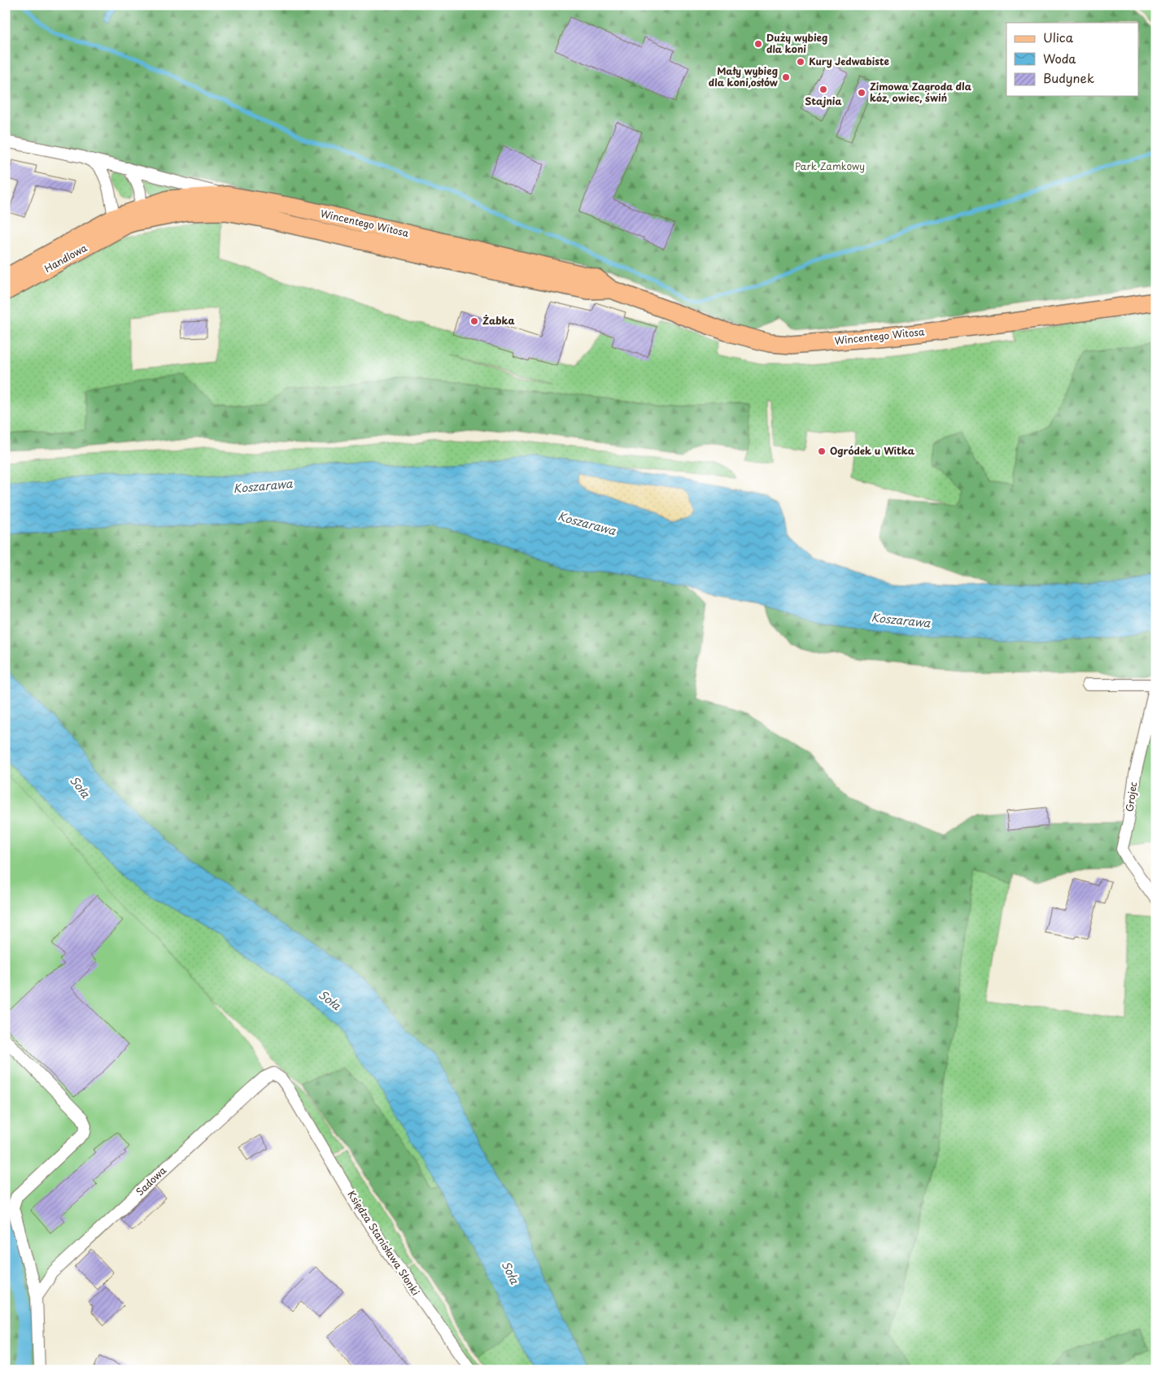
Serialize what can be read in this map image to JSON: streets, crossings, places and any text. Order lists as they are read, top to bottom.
{
  "streets": {
    "main road": ["Wincentego Witosa", "Handlowa"],
    "street": ["Grojec", "Sadowa", "Księdza Stanisława Słonki"]
  },
  "crossings": [
    ["Wincentego Witosa", "Handlowa"],
    ["Sadowa", "Księdza Stanisława Słonki"]
  ],
  "water": ["Koszarawa", "Soła"],
  "parks": ["Park Zamkowy"],
  "places": [
    "Duży wybieg dla koni",
    "Kury Jedwabiste",
    "Mały wybieg dla koni,osłów",
    "Stajnia",
    "Zimowa Zagroda dla kóz, owiec, świń",
    "Żabka",
    "Ogródek u Witka"
  ],
  "legend": ["Ulica", "Woda", "Budynek"]
}
